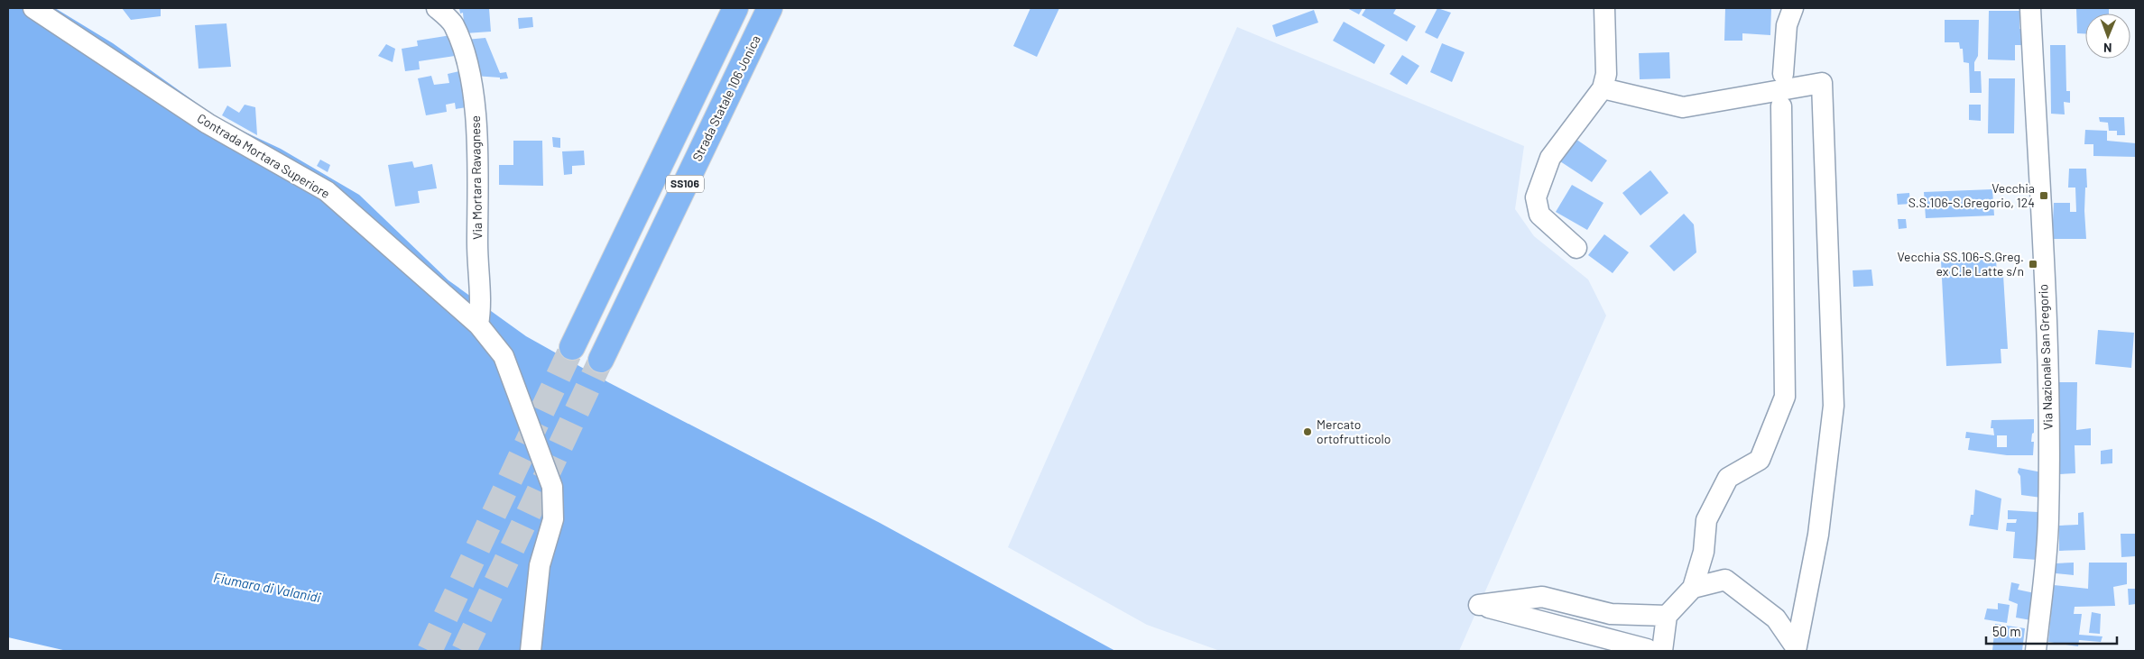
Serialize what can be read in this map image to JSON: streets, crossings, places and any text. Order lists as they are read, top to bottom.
{
  "streets": {
    "highway": ["Strada Statale 106 Jonica", "SS106"],
    "street": ["Contrada Mortara Superiore", "Via Mortara Ravagnese", "Via Nazionale San Gregorio"]
  },
  "crossings": [
    ["Contrada Mortara Superiore", "Via Mortara Ravagnese"]
  ],
  "water": ["Fiumara di Valanidi"],
  "places": {
    "transit": ["Vecchia S.S.106-S.Gregorio, 124", "Vecchia SS.106-S.Greg. ex C.le Latte s/n"],
    "other": ["Mercato ortofrutticolo"]
  },
  "scale_bar": "50 m",
  "north": "bottom"
}
